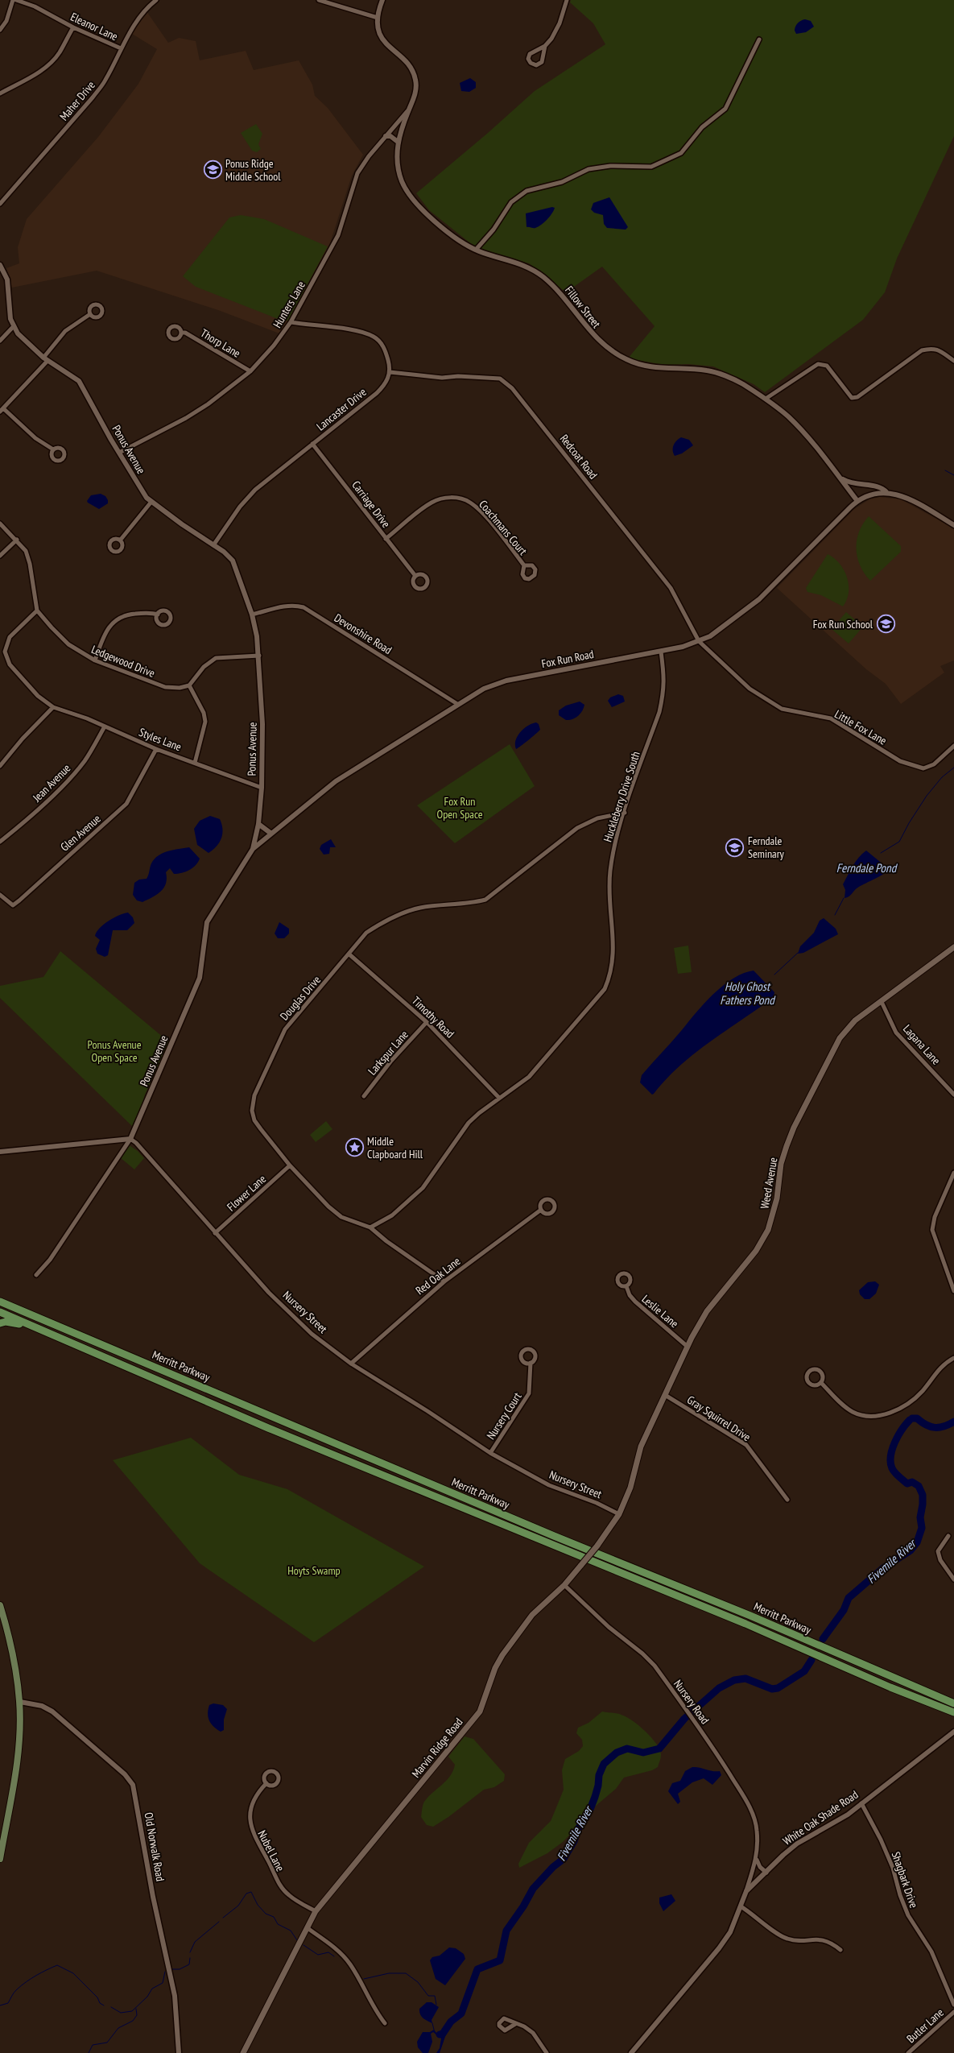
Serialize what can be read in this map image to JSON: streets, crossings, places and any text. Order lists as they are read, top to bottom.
{
  "streets": {
    "highway": ["Merritt Parkway"],
    "main road": ["Weed Avenue", "Marvin Ridge Road"],
    "street": [
      "Eleanor Lane",
      "Maher Drive",
      "Hunters Lane",
      "Fillow Street",
      "Thorp Lane",
      "Lancaster Drive",
      "Ponus Avenue",
      "Redcoat Road",
      "Carriage Drive",
      "Coachmans Court",
      "Devonshire Road",
      "Fox Run Road",
      "Ledgewood Drive",
      "Little Fox Lane",
      "Styles Lane",
      "Jean Avenue",
      "Huckleberry Drive South",
      "Glen Avenue",
      "Douglas Drive",
      "Timothy Road",
      "Lagana Lane",
      "Larkspur Lane",
      "Flower Lane",
      "Red Oak Lane",
      "Leslie Lane",
      "Nursery Street",
      "Nursery Court",
      "Gray Squirrel Drive",
      "Nursery Road",
      "White Oak Shade Road",
      "Old Norwalk Road",
      "Nubel Lane",
      "Shagbark Drive",
      "Butler Lane"
    ]
  },
  "crossings": [
    ["Eleanor Lane", "Maher Drive"],
    ["Hunters Lane", "Fillow Street"],
    ["Hunters Lane", "Thorp Lane"],
    ["Hunters Lane", "Ponus Avenue"],
    ["Fillow Street", "Fox Run Road"],
    ["Lancaster Drive", "Ponus Avenue"],
    ["Lancaster Drive", "Redcoat Road"],
    ["Lancaster Drive", "Carriage Drive"],
    ["Ponus Avenue", "Devonshire Road"],
    ["Ponus Avenue", "Fox Run Road"],
    ["Ponus Avenue", "Styles Lane"],
    ["Ponus Avenue", "Nursery Street"],
    ["Redcoat Road", "Fox Run Road"],
    ["Redcoat Road", "Little Fox Lane"],
    ["Carriage Drive", "Coachmans Court"],
    ["Devonshire Road", "Fox Run Road"],
    ["Fox Run Road", "Little Fox Lane"],
    ["Fox Run Road", "Huckleberry Drive South"],
    ["Ledgewood Drive", "Styles Lane"],
    ["Styles Lane", "Jean Avenue"],
    ["Styles Lane", "Glen Avenue"],
    ["Huckleberry Drive South", "Douglas Drive"],
    ["Huckleberry Drive South", "Timothy Road"],
    ["Douglas Drive", "Timothy Road"],
    ["Douglas Drive", "Flower Lane"],
    ["Douglas Drive", "Red Oak Lane"],
    ["Timothy Road", "Larkspur Lane"],
    ["Lagana Lane", "Weed Avenue"],
    ["Weed Avenue", "Leslie Lane"],
    ["Weed Avenue", "Gray Squirrel Drive"],
    ["Weed Avenue", "Marvin Ridge Road"],
    ["Flower Lane", "Nursery Street"],
    ["Red Oak Lane", "Nursery Street"],
    ["Nursery Street", "Nursery Court"],
    ["Nursery Street", "Marvin Ridge Road"],
    ["Nursery Road", "Marvin Ridge Road"],
    ["Nursery Road", "White Oak Shade Road"],
    ["Marvin Ridge Road", "Nubel Lane"],
    ["White Oak Shade Road", "Shagbark Drive"]
  ],
  "water": ["Ferndale Pond", "Holy Ghost Fathers Pond", "Fivemile River"],
  "parks": ["Fox Run Open Space", "Ponus Avenue Open Space", "Hoyts Swamp"],
  "places": {
    "school or university": ["Ponus Ridge Middle School", "Fox Run School", "Ferndale Seminary"],
    "place": ["Middle Clapboard Hill"]
  }
}
